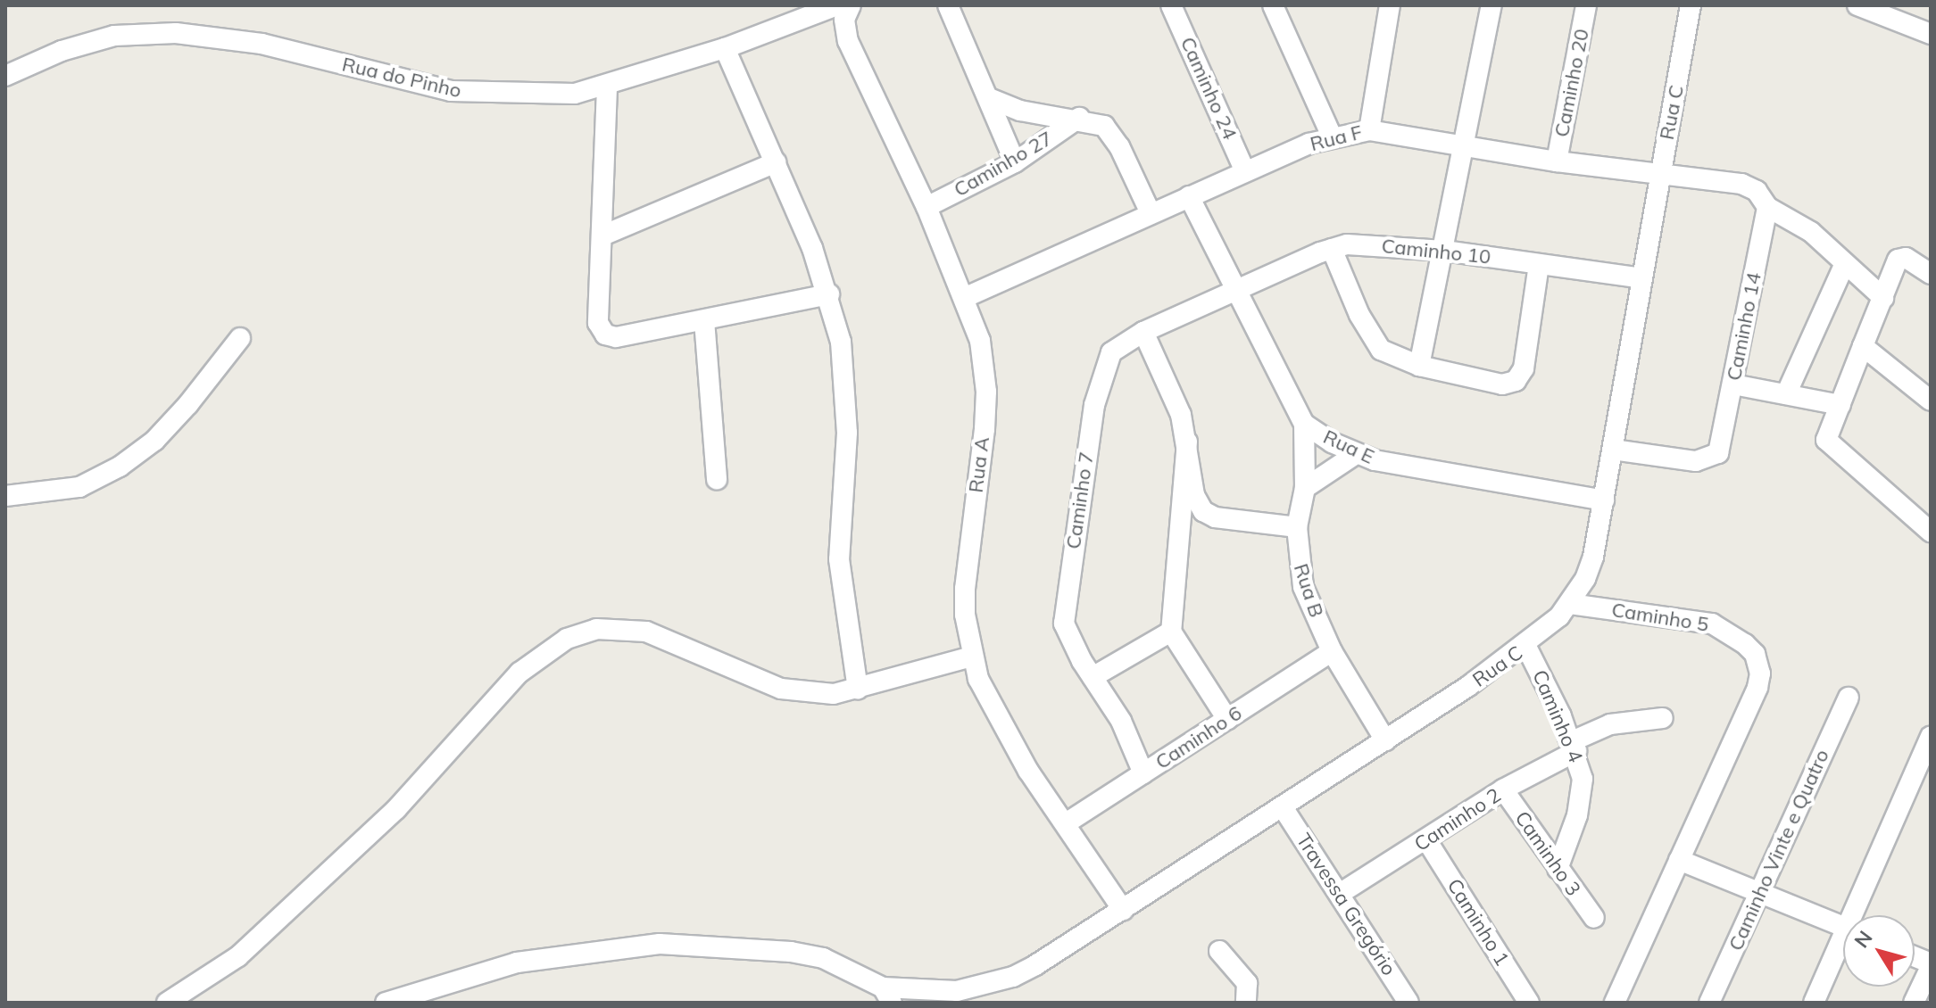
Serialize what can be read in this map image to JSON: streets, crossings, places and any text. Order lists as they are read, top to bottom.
{
  "streets": {
    "street": [
      "Rua do Pinho",
      "Caminho 20",
      "Caminho 24",
      "Rua C",
      "Rua F",
      "Caminho 27",
      "Caminho 10",
      "Caminho 14",
      "Rua E",
      "Rua A",
      "Caminho 7",
      "Rua B",
      "Caminho 5",
      "Caminho 4",
      "Caminho 6",
      "Caminho 2",
      "Caminho Vinte e Quatro",
      "Caminho 3",
      "Travessa Gregório",
      "Caminho 1"
    ]
  },
  "crossings": [
    ["Caminho 20", "Rua F"],
    ["Caminho 24", "Rua F"],
    ["Rua C", "Rua F"],
    ["Rua C", "Caminho 10"],
    ["Rua C", "Caminho 14"],
    ["Rua C", "Rua E"],
    ["Rua C", "Rua A"],
    ["Rua C", "Rua B"],
    ["Rua C", "Caminho 5"],
    ["Rua C", "Caminho 4"],
    ["Rua C", "Travessa Gregório"],
    ["Rua F", "Caminho 14"],
    ["Rua F", "Rua E"],
    ["Rua F", "Rua A"],
    ["Caminho 27", "Rua A"],
    ["Caminho 10", "Rua E"],
    ["Caminho 10", "Caminho 7"],
    ["Rua E", "Caminho 7"],
    ["Rua E", "Rua B"],
    ["Rua A", "Caminho 6"],
    ["Caminho 7", "Caminho 6"],
    ["Rua B", "Caminho 6"],
    ["Caminho 4", "Caminho 2"],
    ["Caminho 4", "Caminho 3"],
    ["Caminho 2", "Caminho 3"],
    ["Caminho 2", "Travessa Gregório"],
    ["Caminho 2", "Caminho 1"]
  ],
  "north": "top left"
}
